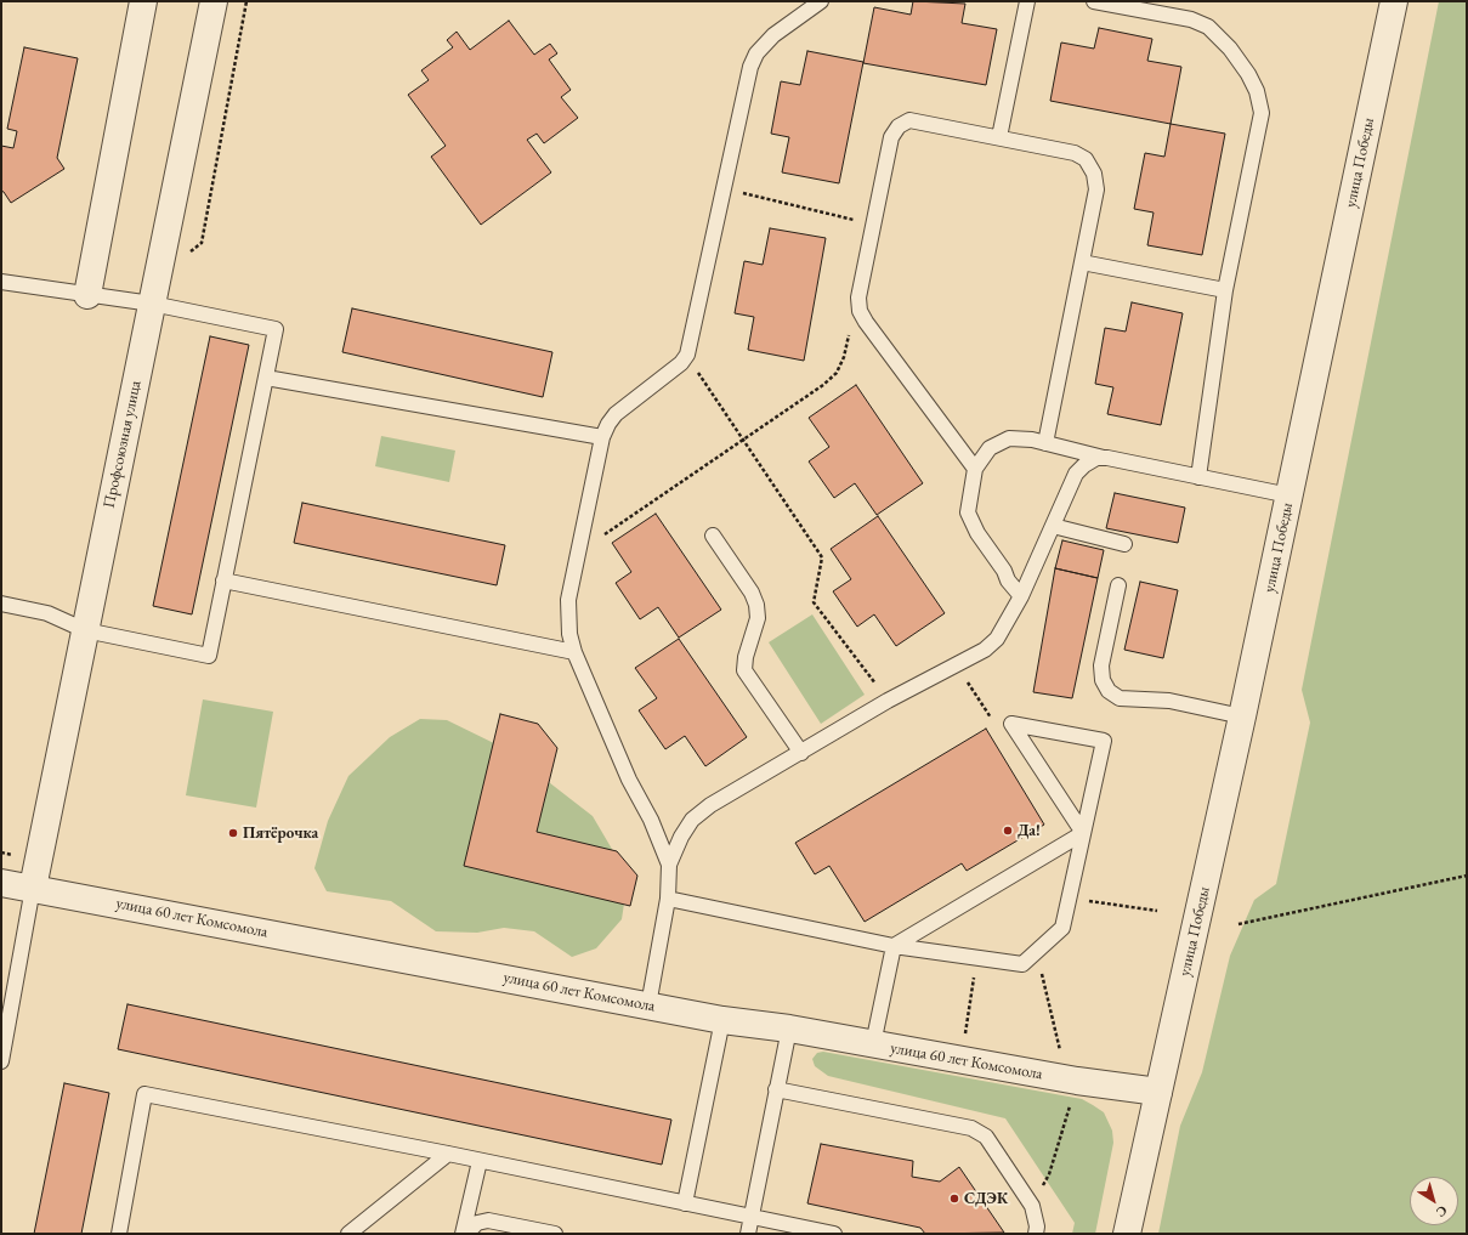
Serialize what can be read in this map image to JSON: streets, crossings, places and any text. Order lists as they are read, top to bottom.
{
  "streets": {
    "street": ["улица Победы", "Профсоюзная улица", "улица 60 лет Комсомола"]
  },
  "crossings": [
    ["улица Победы", "улица 60 лет Комсомола"],
    ["Профсоюзная улица", "улица 60 лет Комсомола"]
  ],
  "places": ["Да!", "Пятёрочка", "СДЭК"],
  "north": "bottom right"
}
